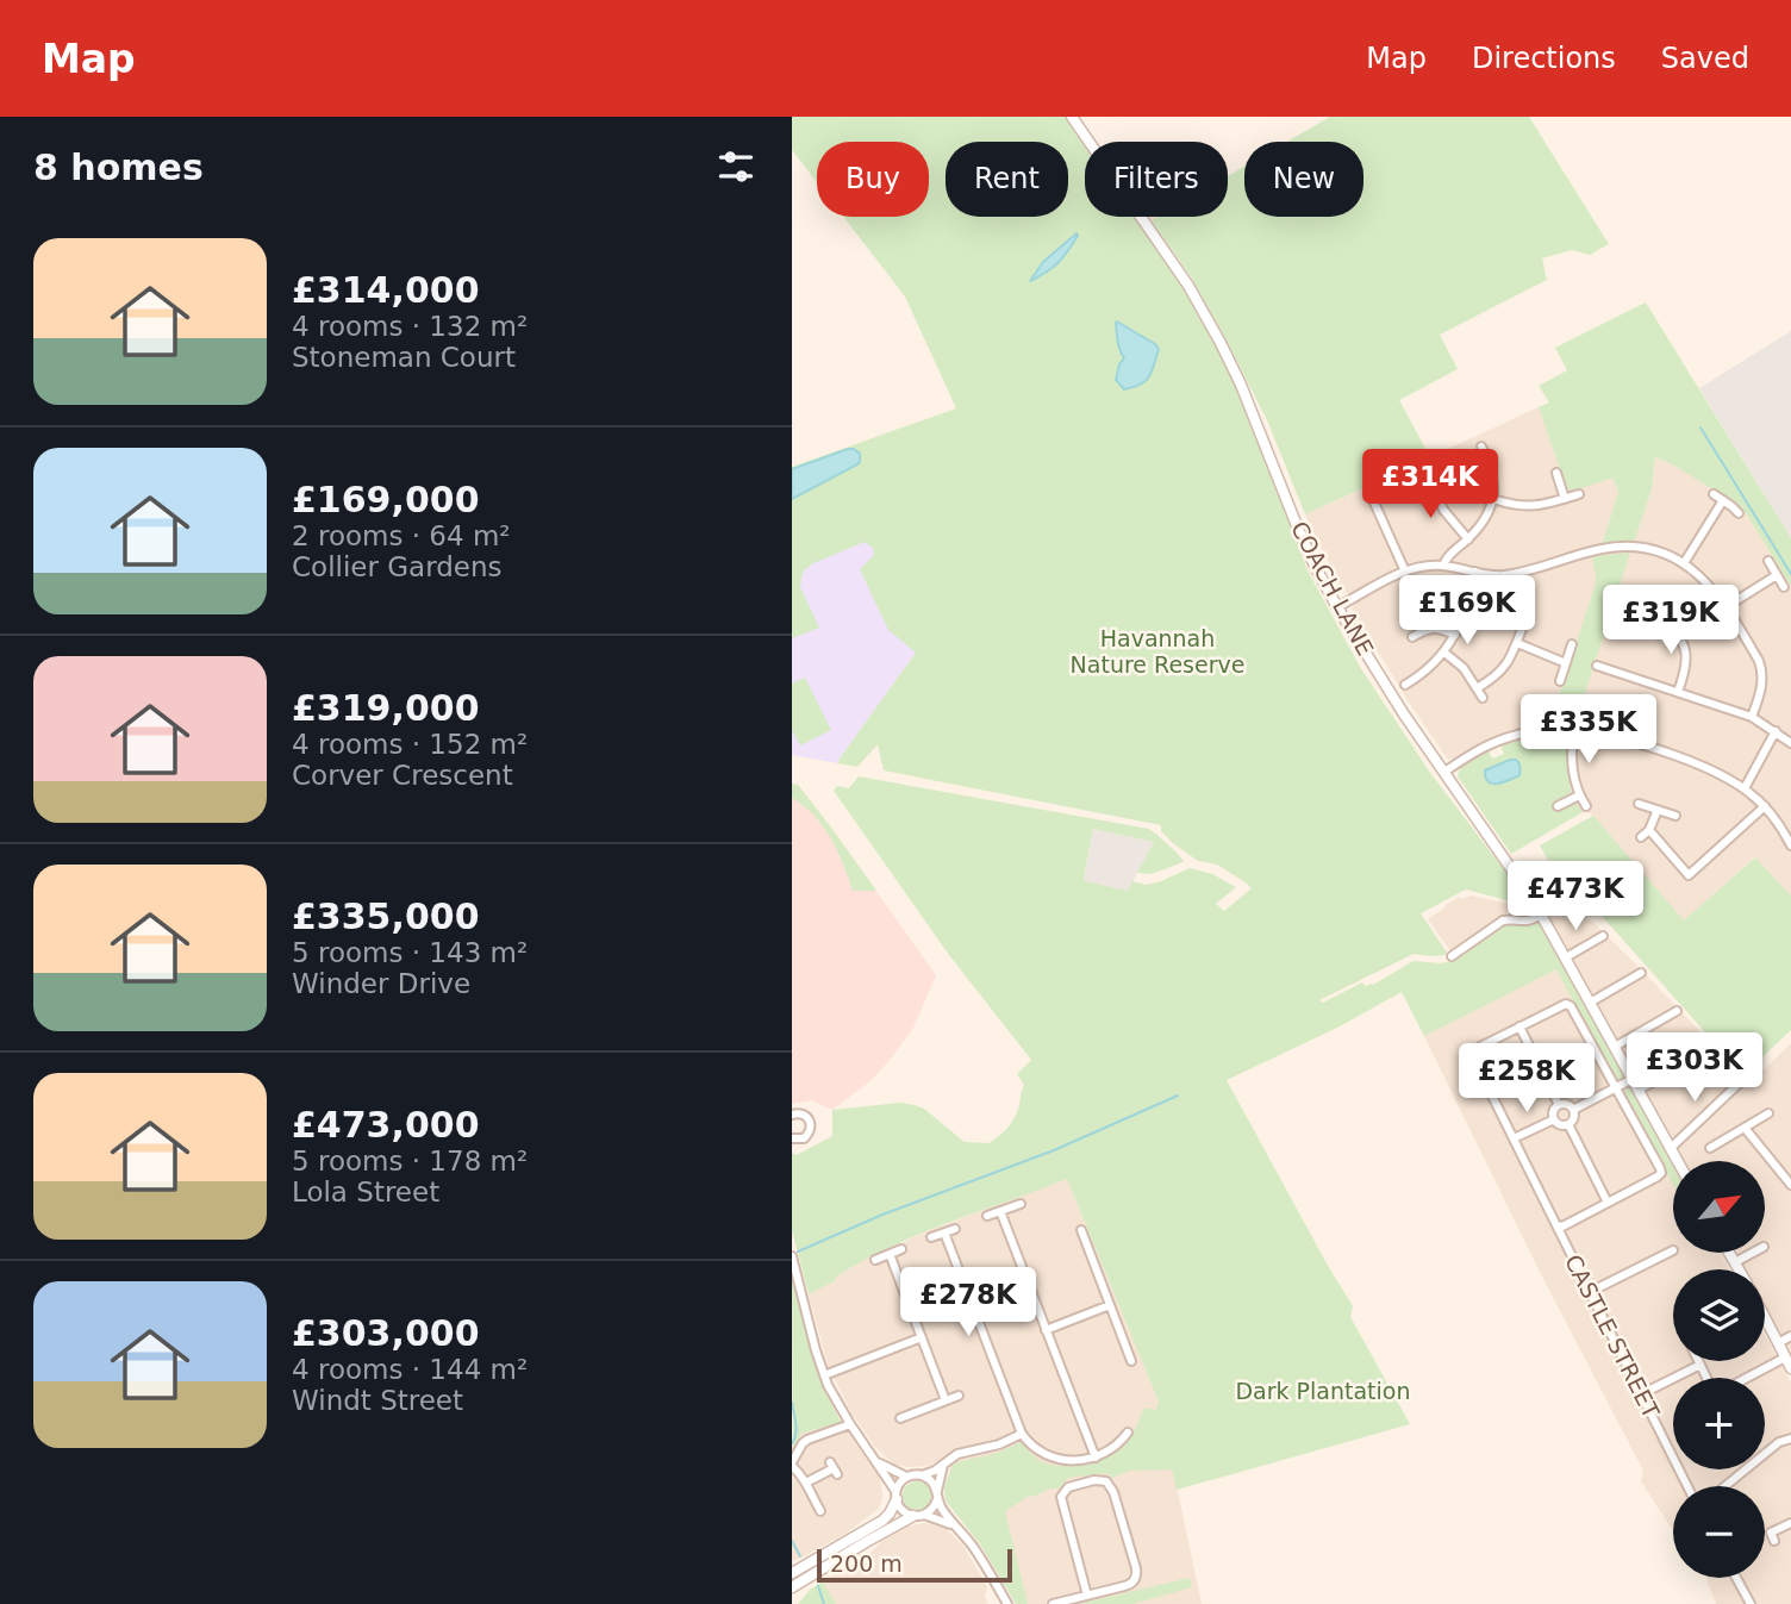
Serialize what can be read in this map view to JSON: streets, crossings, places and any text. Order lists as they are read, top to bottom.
{
  "streets": {
    "street": ["COACH LANE", "CASTLE STREET"]
  },
  "parks": ["Havannah Nature Reserve", "Dark Plantation"],
  "scale_bar": "200 m",
  "north": "top right",
  "page": {
    "header": "Map",
    "nav": ["Map", "Directions", "Saved"],
    "heading": "8 homes",
    "chip": [
      "Buy",
      "Rent",
      "Filters",
      "New"
    ],
    "list": [
      {
        "name": "£314,000",
        "note": "4 rooms · 132 m² · Stoneman Court"
      },
      {
        "name": "£169,000",
        "note": "2 rooms · 64 m² · Collier Gardens"
      },
      {
        "name": "£319,000",
        "note": "4 rooms · 152 m² · Corver Crescent"
      },
      {
        "name": "£335,000",
        "note": "5 rooms · 143 m² · Winder Drive"
      },
      {
        "name": "£473,000",
        "note": "5 rooms · 178 m² · Lola Street"
      },
      {
        "name": "£303,000",
        "note": "4 rooms · 144 m² · Windt Street"
      }
    ],
    "price": [
      "£314K",
      "£169K",
      "£319K",
      "£335K",
      "£473K",
      "£303K",
      "£258K",
      "£278K"
    ],
    "map_buttons": ["+", "−"],
    "scale": "200 m"
  }
}
